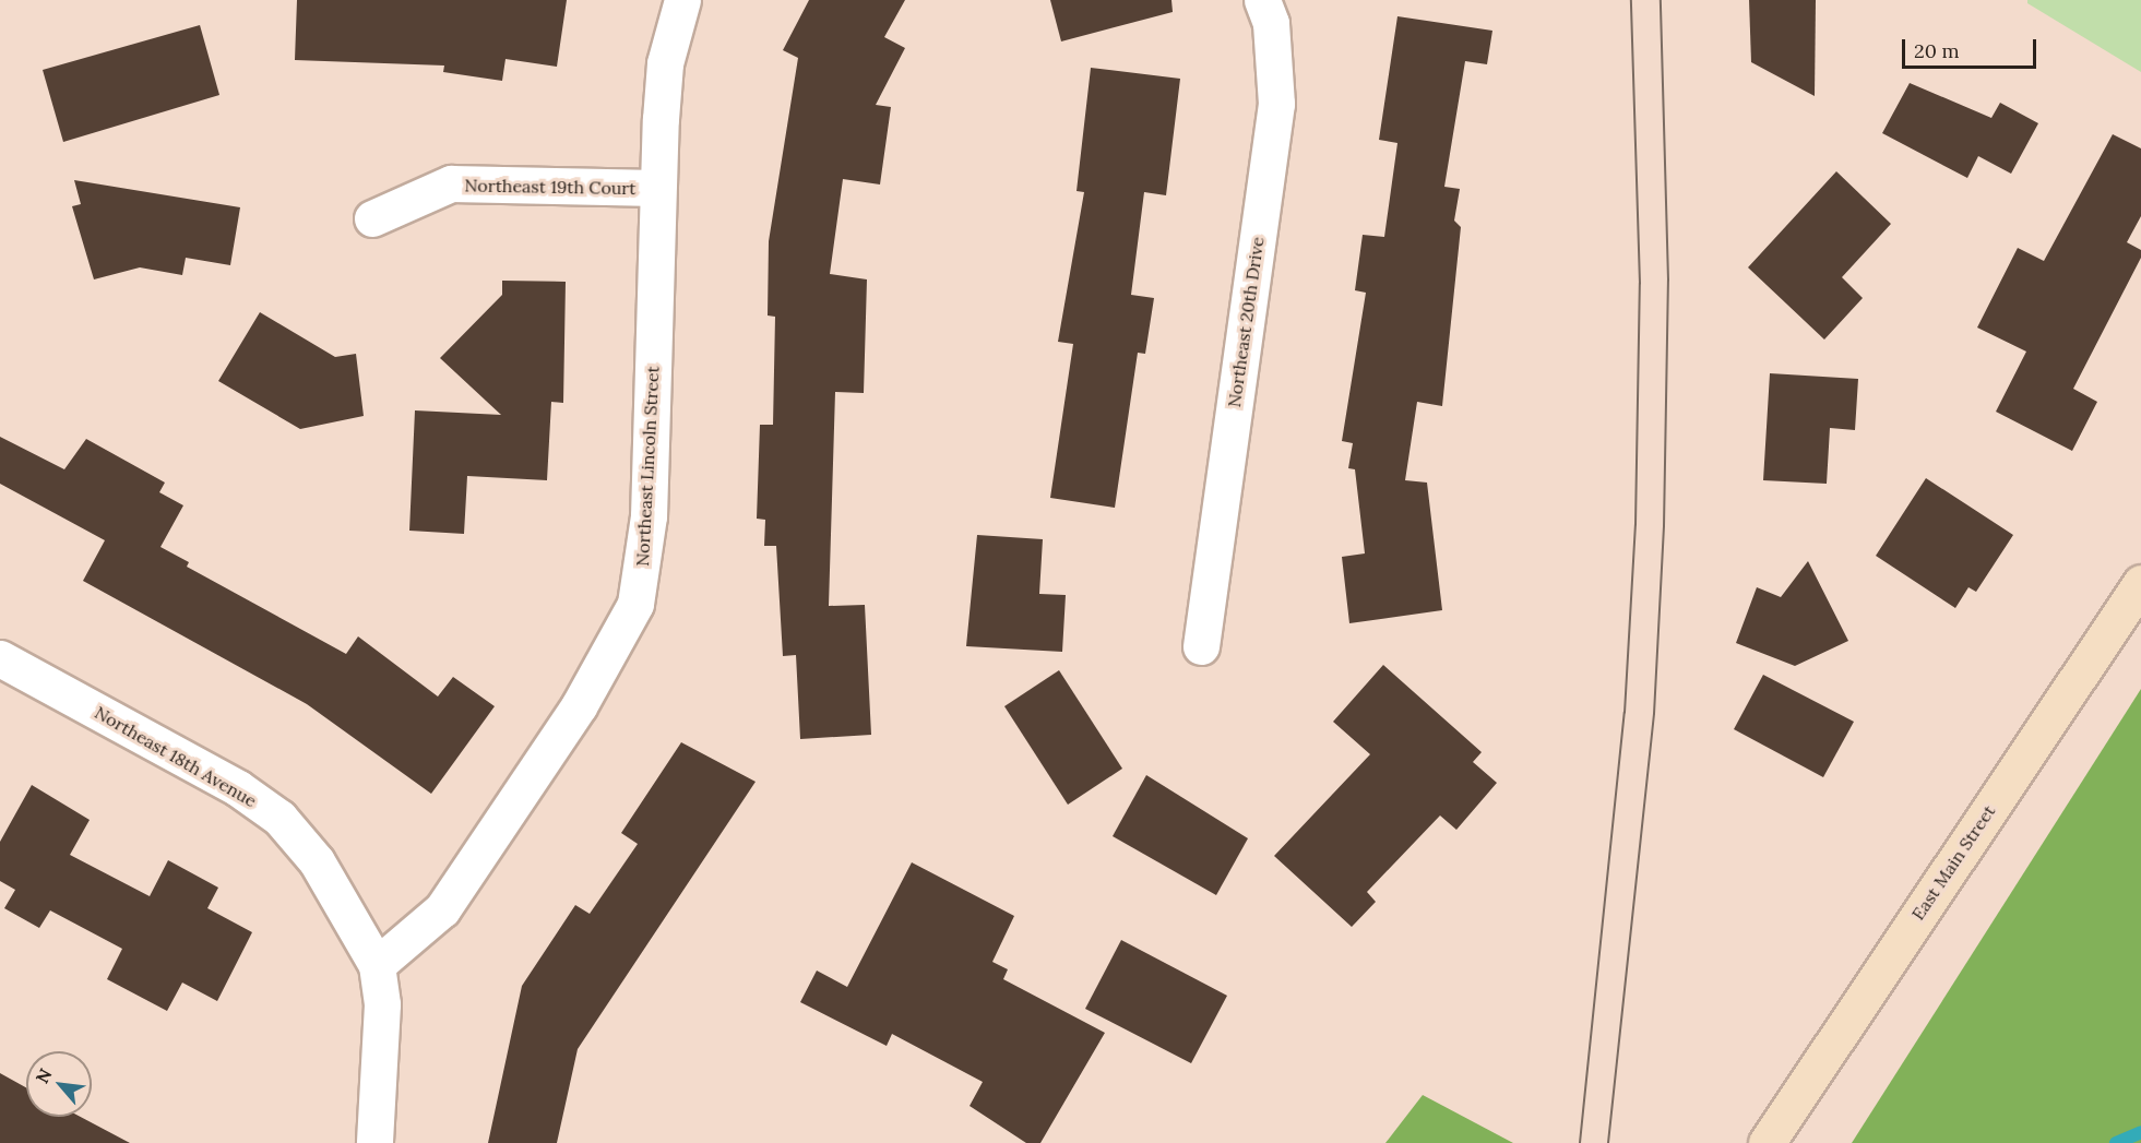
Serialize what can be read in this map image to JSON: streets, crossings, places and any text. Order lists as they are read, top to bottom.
{
  "streets": {
    "main road": ["East Main Street"],
    "street": [
      "Northeast 19th Court",
      "Northeast 20th Drive",
      "Northeast Lincoln Street",
      "Northeast 18th Avenue"
    ]
  },
  "crossings": [
    ["Northeast 19th Court", "Northeast Lincoln Street"],
    ["Northeast Lincoln Street", "Northeast 18th Avenue"]
  ],
  "scale_bar": "20 m",
  "north": "top left"
}
